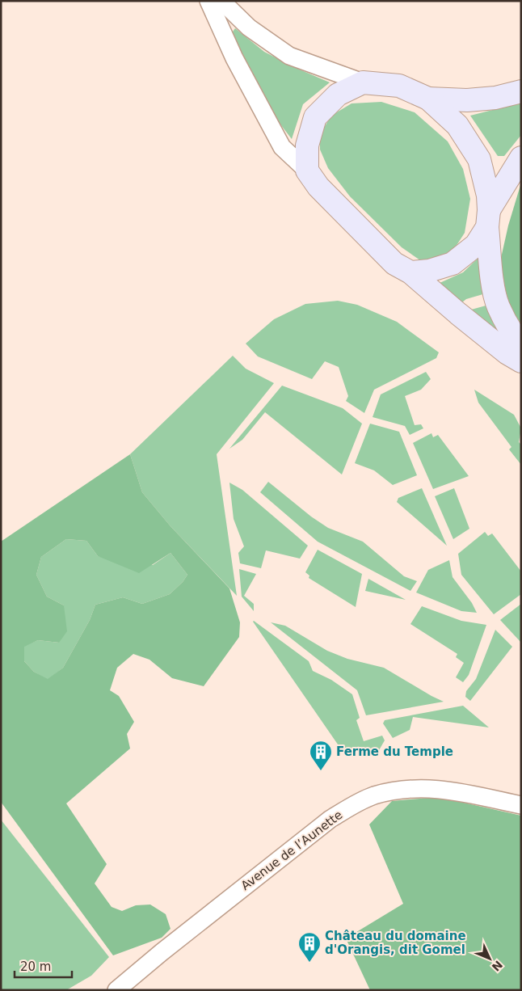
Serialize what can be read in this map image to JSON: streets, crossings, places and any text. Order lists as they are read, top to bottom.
{
  "streets": {
    "street": ["Avenue de l’Aunette"]
  },
  "places": {
    "building": ["Ferme du Temple", "Château du domaine d'Orangis, dit Gomel"]
  },
  "scale_bar": "20 m",
  "north": "bottom right"
}
